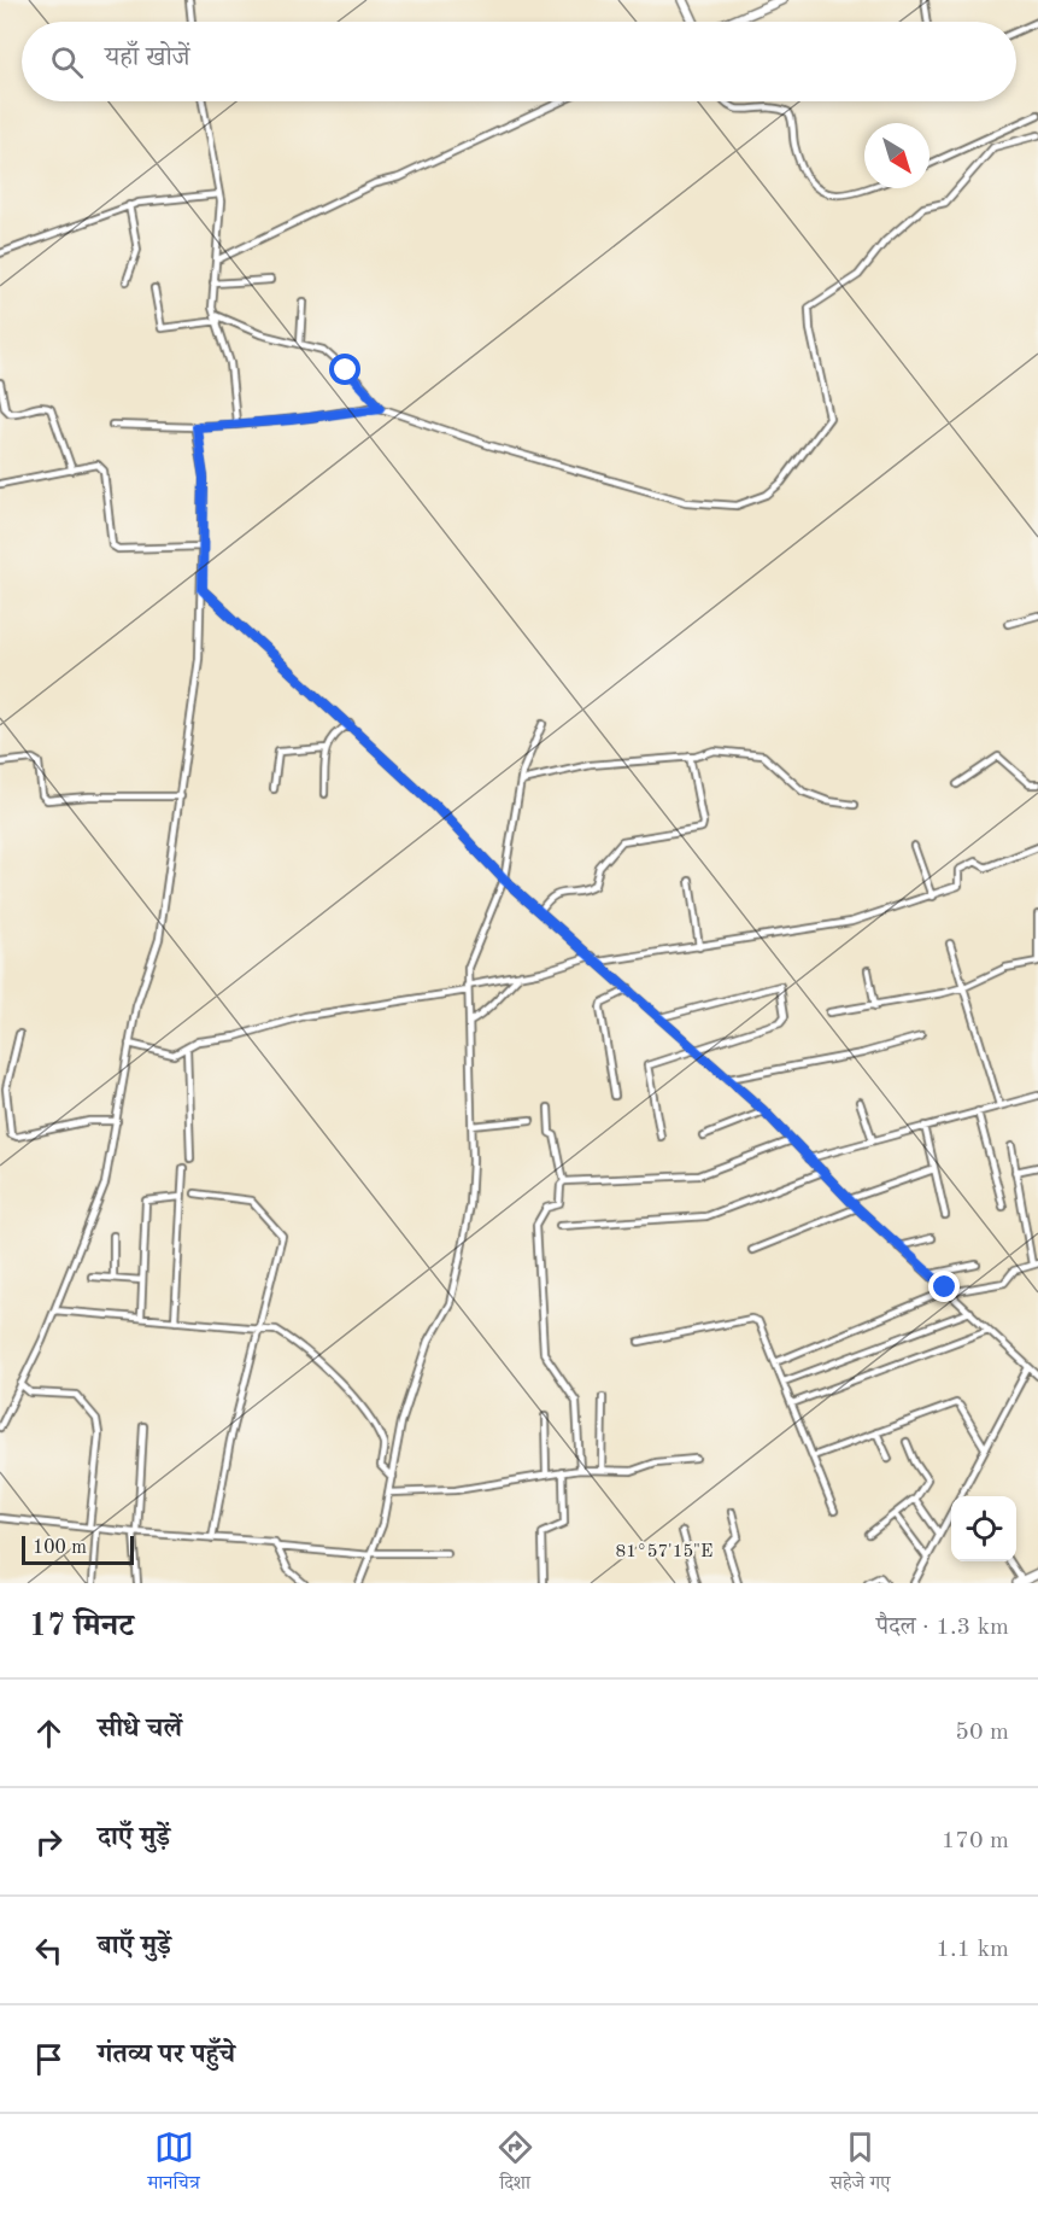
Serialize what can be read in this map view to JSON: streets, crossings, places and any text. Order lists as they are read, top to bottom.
{
  "scale_bar": "100 m",
  "north": "bottom right",
  "page": {
    "search": "यहाँ खोजें",
    "scale": "100 m",
    "heading": ["17 मिनट", "पैदल · 1.3 km"],
    "list": [
      ["सीधे चलें", "50 m"],
      ["दाएँ मुड़ें", "170 m"],
      ["बाएँ मुड़ें", "1.1 km"],
      "गंतव्य पर पहुँचे"
    ],
    "nav": ["मानचित्र", "दिशा", "सहेजे गए"]
  },
  "coordinates": ["81°57'15\"E"]
}
